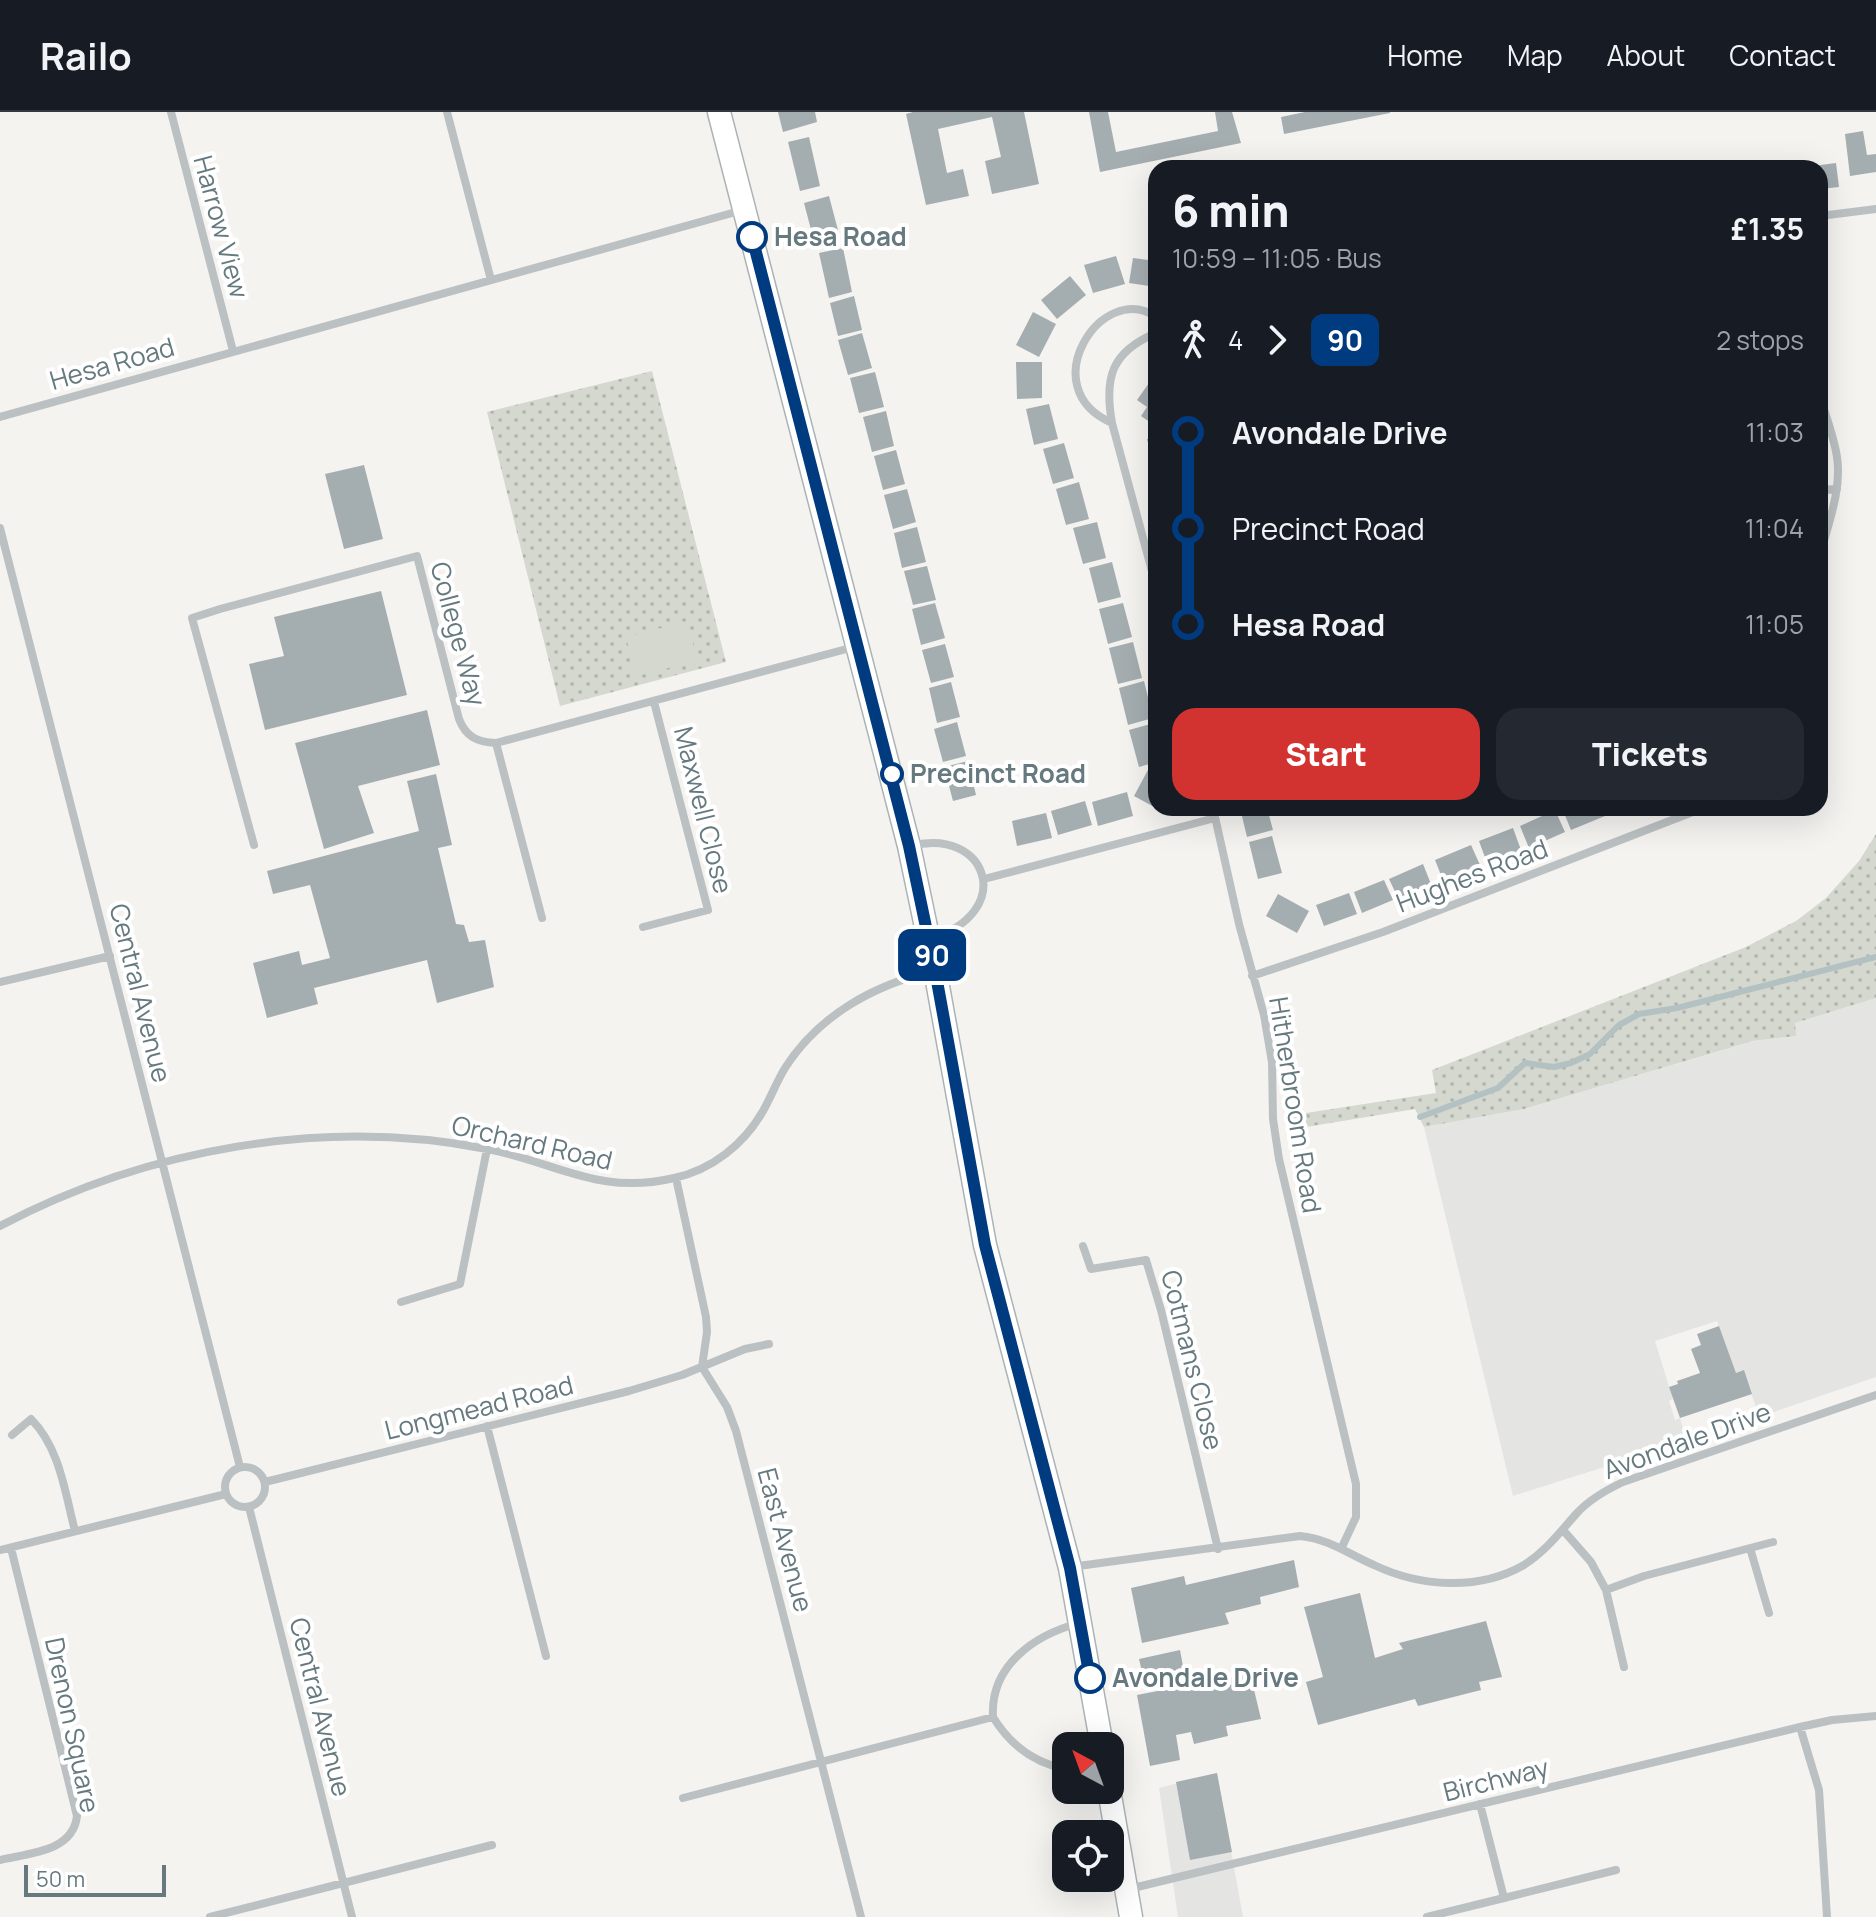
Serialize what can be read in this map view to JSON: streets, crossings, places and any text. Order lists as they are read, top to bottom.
{
  "streets": {
    "street": [
      "Harrow View",
      "Hesa Road",
      "College Way",
      "Maxwell Close",
      "Hughes Road",
      "Central Avenue",
      "Hitherbroom Road",
      "Orchard Road",
      "Cotmans Close",
      "Longmead Road",
      "Avondale Drive",
      "East Avenue",
      "Drenon Square",
      "Birchway"
    ]
  },
  "crossings": [
    ["Harrow View", "Hesa Road"],
    ["Hughes Road", "Hitherbroom Road"],
    ["Central Avenue", "Orchard Road"],
    ["Central Avenue", "Longmead Road"],
    ["Hitherbroom Road", "Avondale Drive"],
    ["Cotmans Close", "Avondale Drive"],
    ["Longmead Road", "East Avenue"]
  ],
  "places": ["Hesa Road", "Precinct Road", "Avondale Drive"],
  "lines": ["bus line 90"],
  "scale_bar": "50 m",
  "north": "top left",
  "page": {
    "header": "Railo",
    "nav": [
      "Home",
      "Map",
      "About",
      "Contact"
    ],
    "on_map": "90",
    "heading": ["6 min", "10:59 – 11:05 · Bus", "£1.35"],
    "legs": ["4", "90", "2 stops"],
    "list": [
      {
        "name": "Avondale Drive",
        "value": "11:03"
      },
      {
        "name": "Precinct Road",
        "value": "11:04"
      },
      {
        "name": "Hesa Road",
        "value": "11:05"
      }
    ],
    "buttons": ["Start", "Tickets"],
    "scale": "50 m"
  }
}
